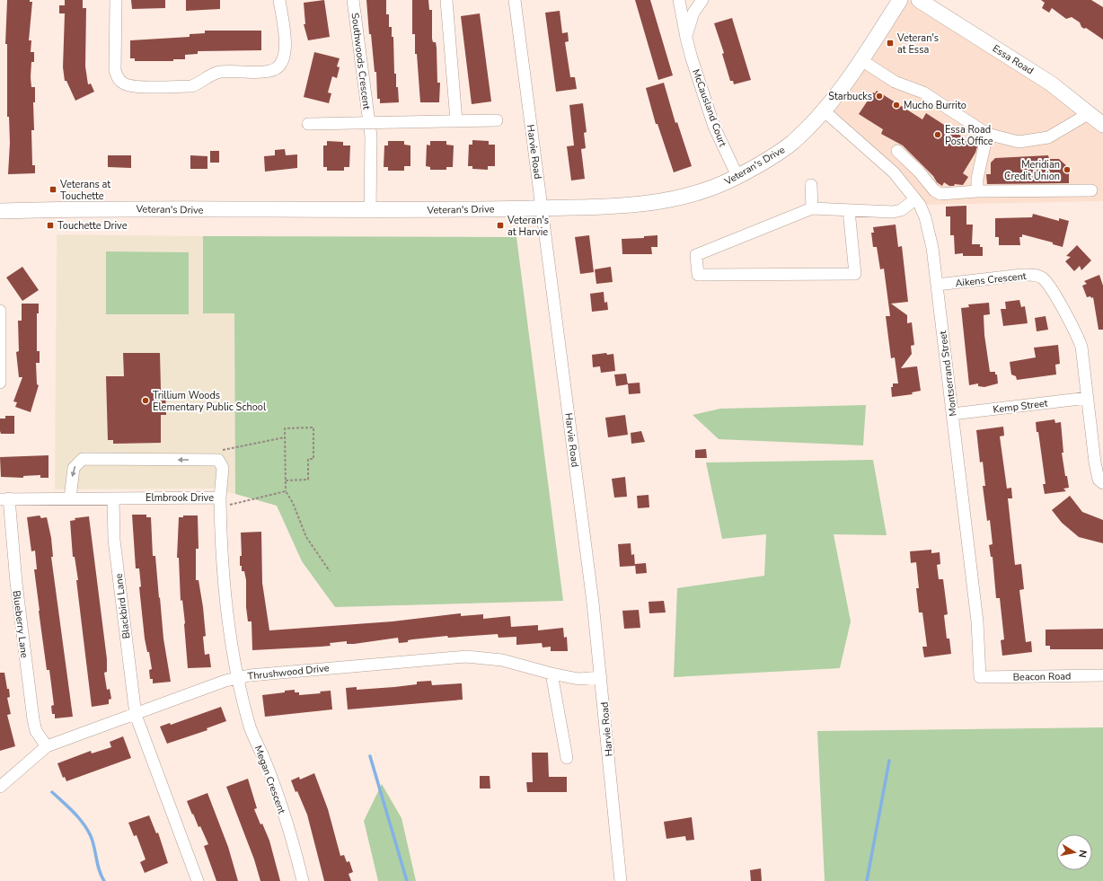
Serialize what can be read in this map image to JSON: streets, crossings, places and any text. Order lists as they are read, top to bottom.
{
  "streets": {
    "main road": ["Essa Road", "Veteran's Drive"],
    "street": [
      "Southwoods Crescent",
      "McCausland Court",
      "Harvie Road",
      "Aikens Crescent",
      "Montserrand Street",
      "Kemp Street",
      "Elmbrook Drive",
      "Blackbird Lane",
      "Blueberry Lane",
      "Thrushwood Drive",
      "Beacon Road",
      "Megan Crescent"
    ]
  },
  "crossings": [
    ["Southwoods Crescent", "Veteran's Drive"],
    ["McCausland Court", "Veteran's Drive"],
    ["Harvie Road", "Veteran's Drive"],
    ["Harvie Road", "Thrushwood Drive"],
    ["Veteran's Drive", "Montserrand Street"],
    ["Aikens Crescent", "Montserrand Street"],
    ["Aikens Crescent", "Kemp Street"],
    ["Montserrand Street", "Kemp Street"],
    ["Montserrand Street", "Beacon Road"],
    ["Elmbrook Drive", "Blackbird Lane"],
    ["Elmbrook Drive", "Blueberry Lane"],
    ["Elmbrook Drive", "Thrushwood Drive"],
    ["Elmbrook Drive", "Megan Crescent"],
    ["Blackbird Lane", "Thrushwood Drive"],
    ["Blueberry Lane", "Thrushwood Drive"],
    ["Thrushwood Drive", "Megan Crescent"]
  ],
  "places": {
    "transit": [
      "Veteran's at Essa",
      "Veterans at Touchette",
      "Touchette Drive",
      "Veteran's at Harvie"
    ],
    "other": [
      "Starbucks",
      "Mucho Burrito",
      "Essa Road Post Office",
      "Meridian Credit Union",
      "Trillium Woods Elementary Public School"
    ]
  },
  "north": "right"
}
